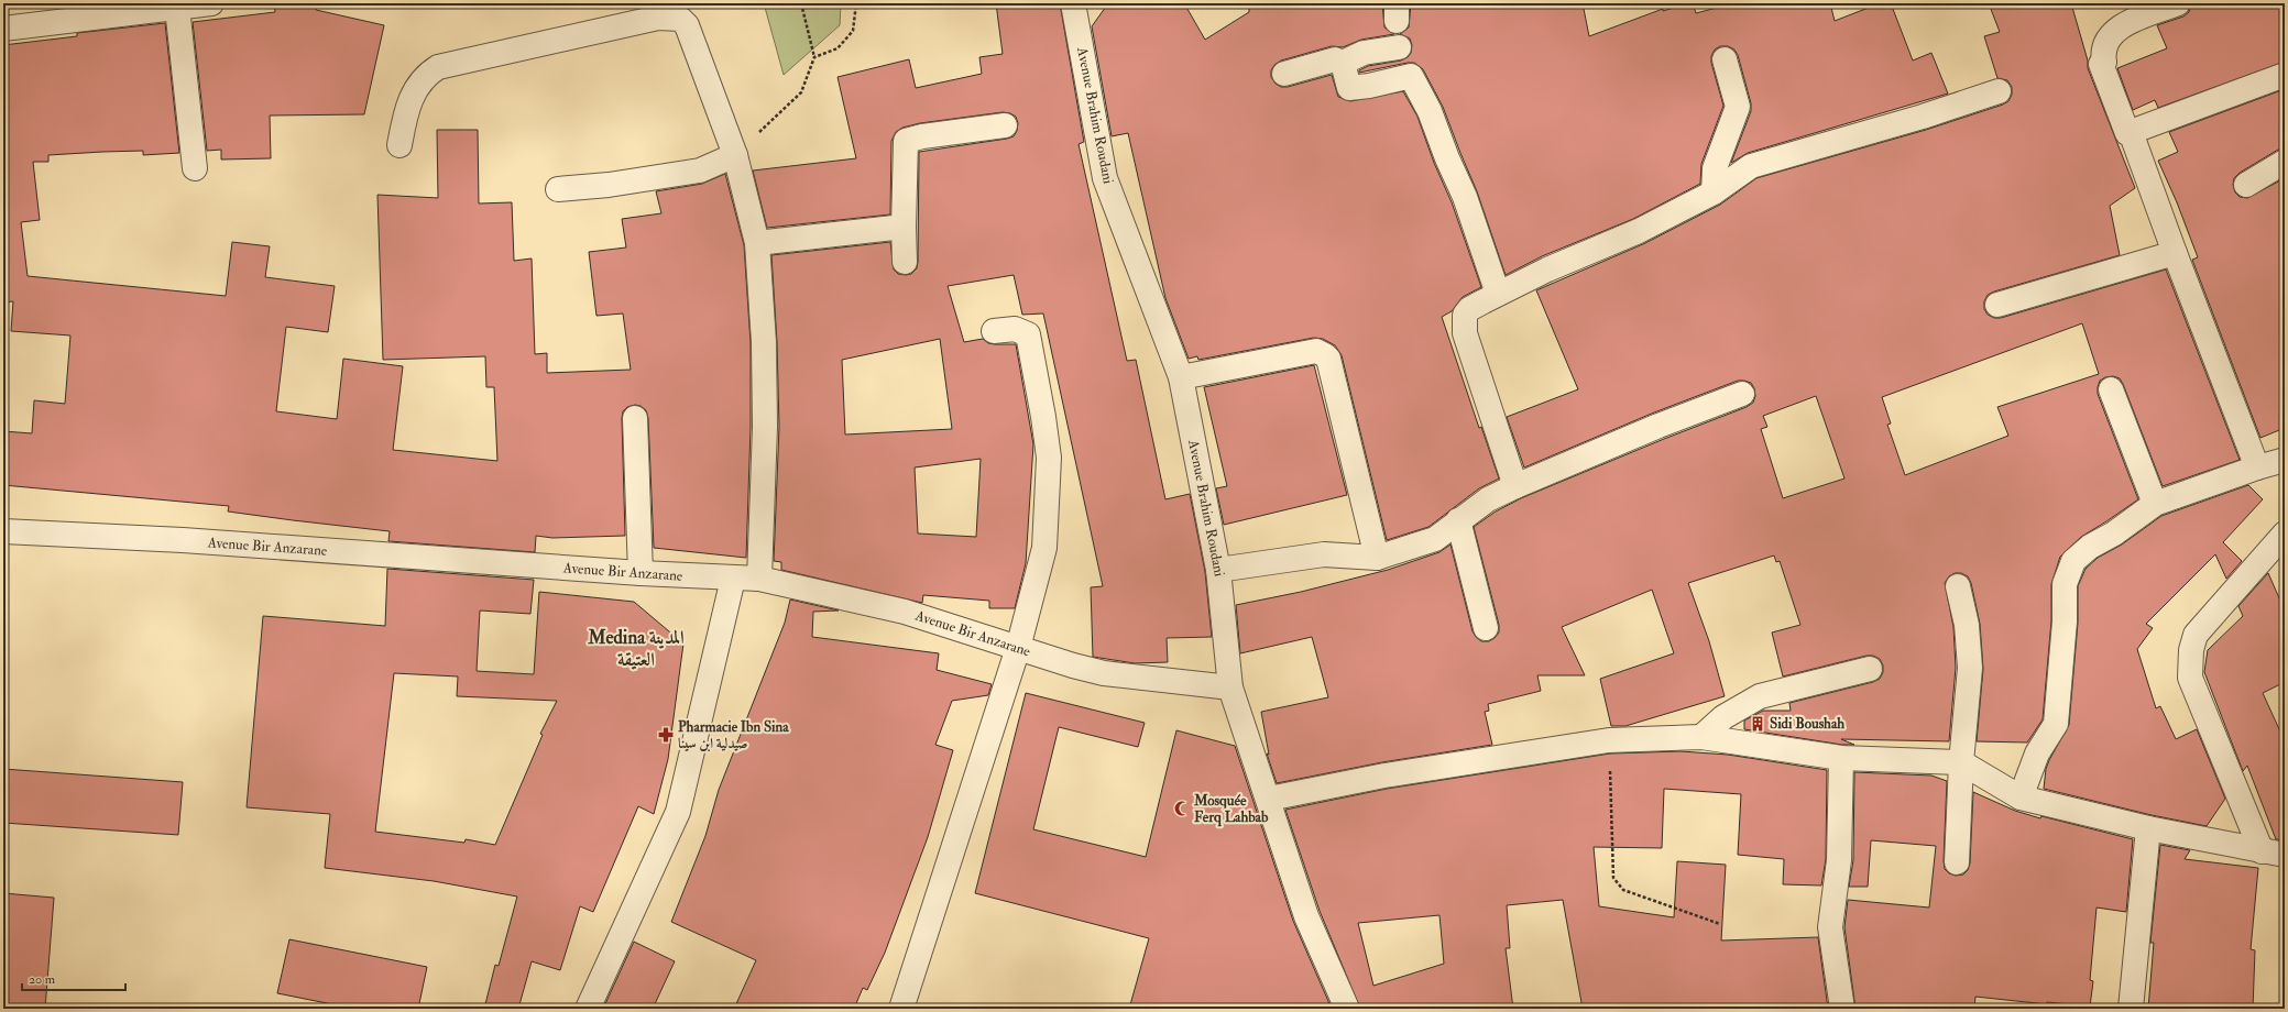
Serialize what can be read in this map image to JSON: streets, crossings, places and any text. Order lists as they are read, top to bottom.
{
  "streets": {
    "street": ["Avenue Brahim Roudani", "Avenue Bir Anzarane"]
  },
  "crossings": [
    ["Avenue Brahim Roudani", "Avenue Bir Anzarane"]
  ],
  "districts": ["Medina المدينة العتيقة"],
  "places": {
    "building": ["Sidi Boushah"],
    "pharmacy": ["Pharmacie Ibn Sina صيدلية ابن سينا"],
    "mosque": ["Mosquée Ferq Lahbab"]
  },
  "scale_bar": "20 m"
}
